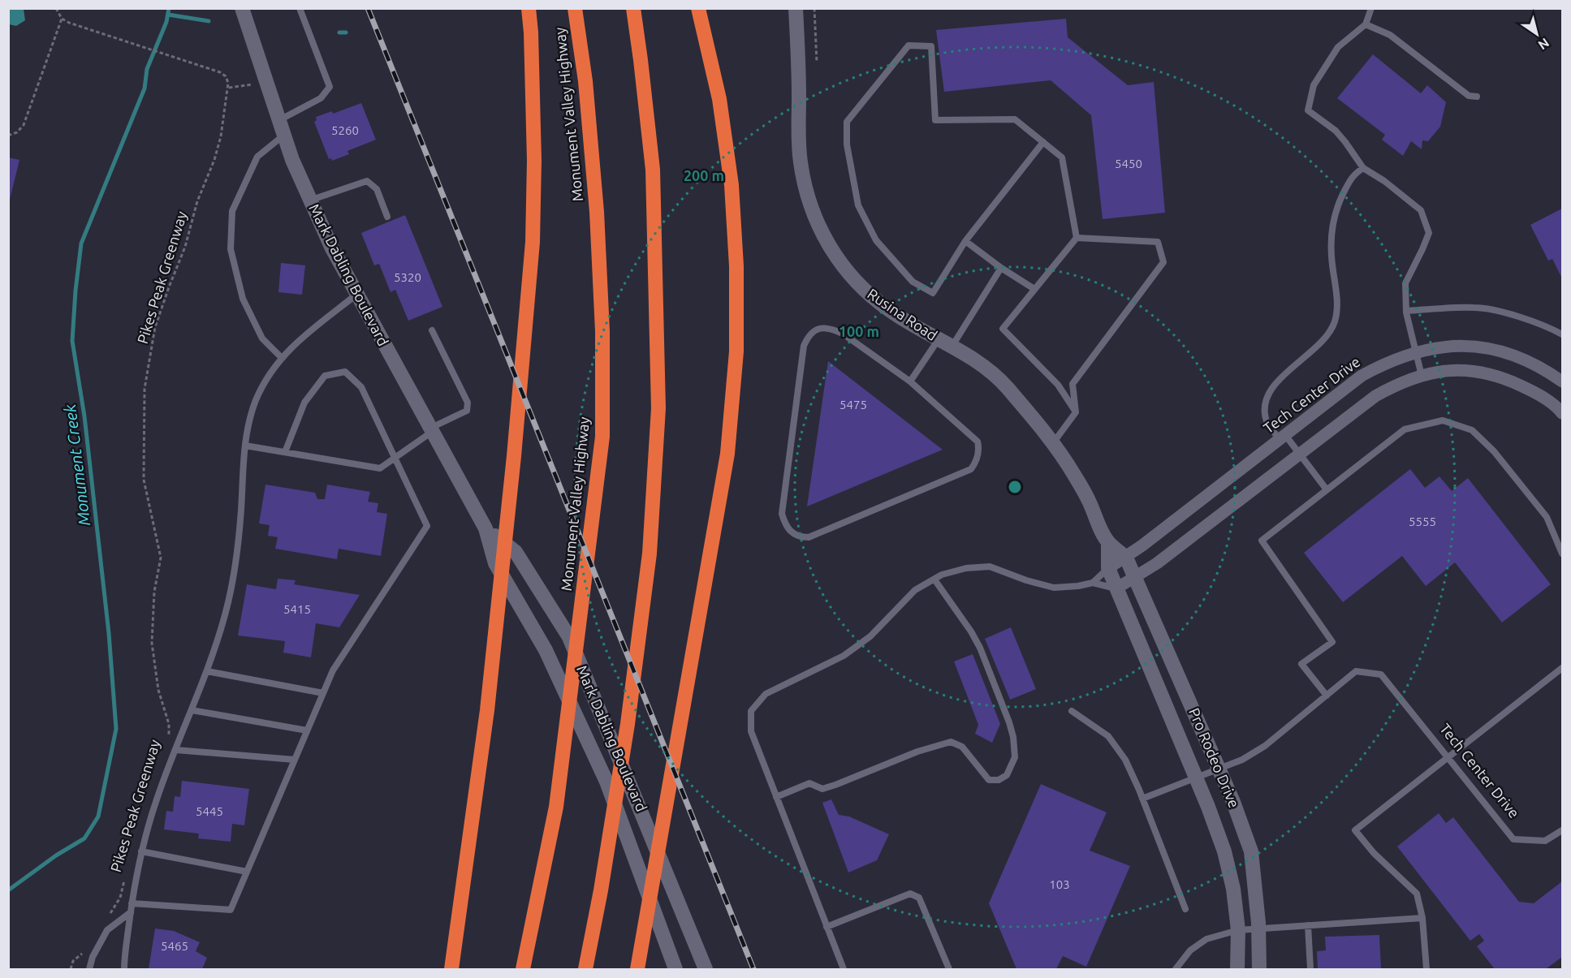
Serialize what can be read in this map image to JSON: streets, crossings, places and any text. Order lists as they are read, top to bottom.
{
  "streets": {
    "highway": ["Monument Valley Highway"],
    "street": [
      "Mark Dabling Boulevard",
      "Rusina Road",
      "Tech Center Drive",
      "Pro Rodeo Drive"
    ],
    "path": ["Pikes Peak Greenway"]
  },
  "crossings": [
    ["Rusina Road", "Tech Center Drive"],
    ["Rusina Road", "Pro Rodeo Drive"],
    ["Tech Center Drive", "Pro Rodeo Drive"]
  ],
  "water": ["Monument Creek"],
  "house_numbers": [
    "5260",
    "5450",
    "5320",
    "5475",
    "5555",
    "5415",
    "5445",
    "103",
    "5465"
  ],
  "north": "bottom right",
  "rings": ["200 m", "100 m"]
}
